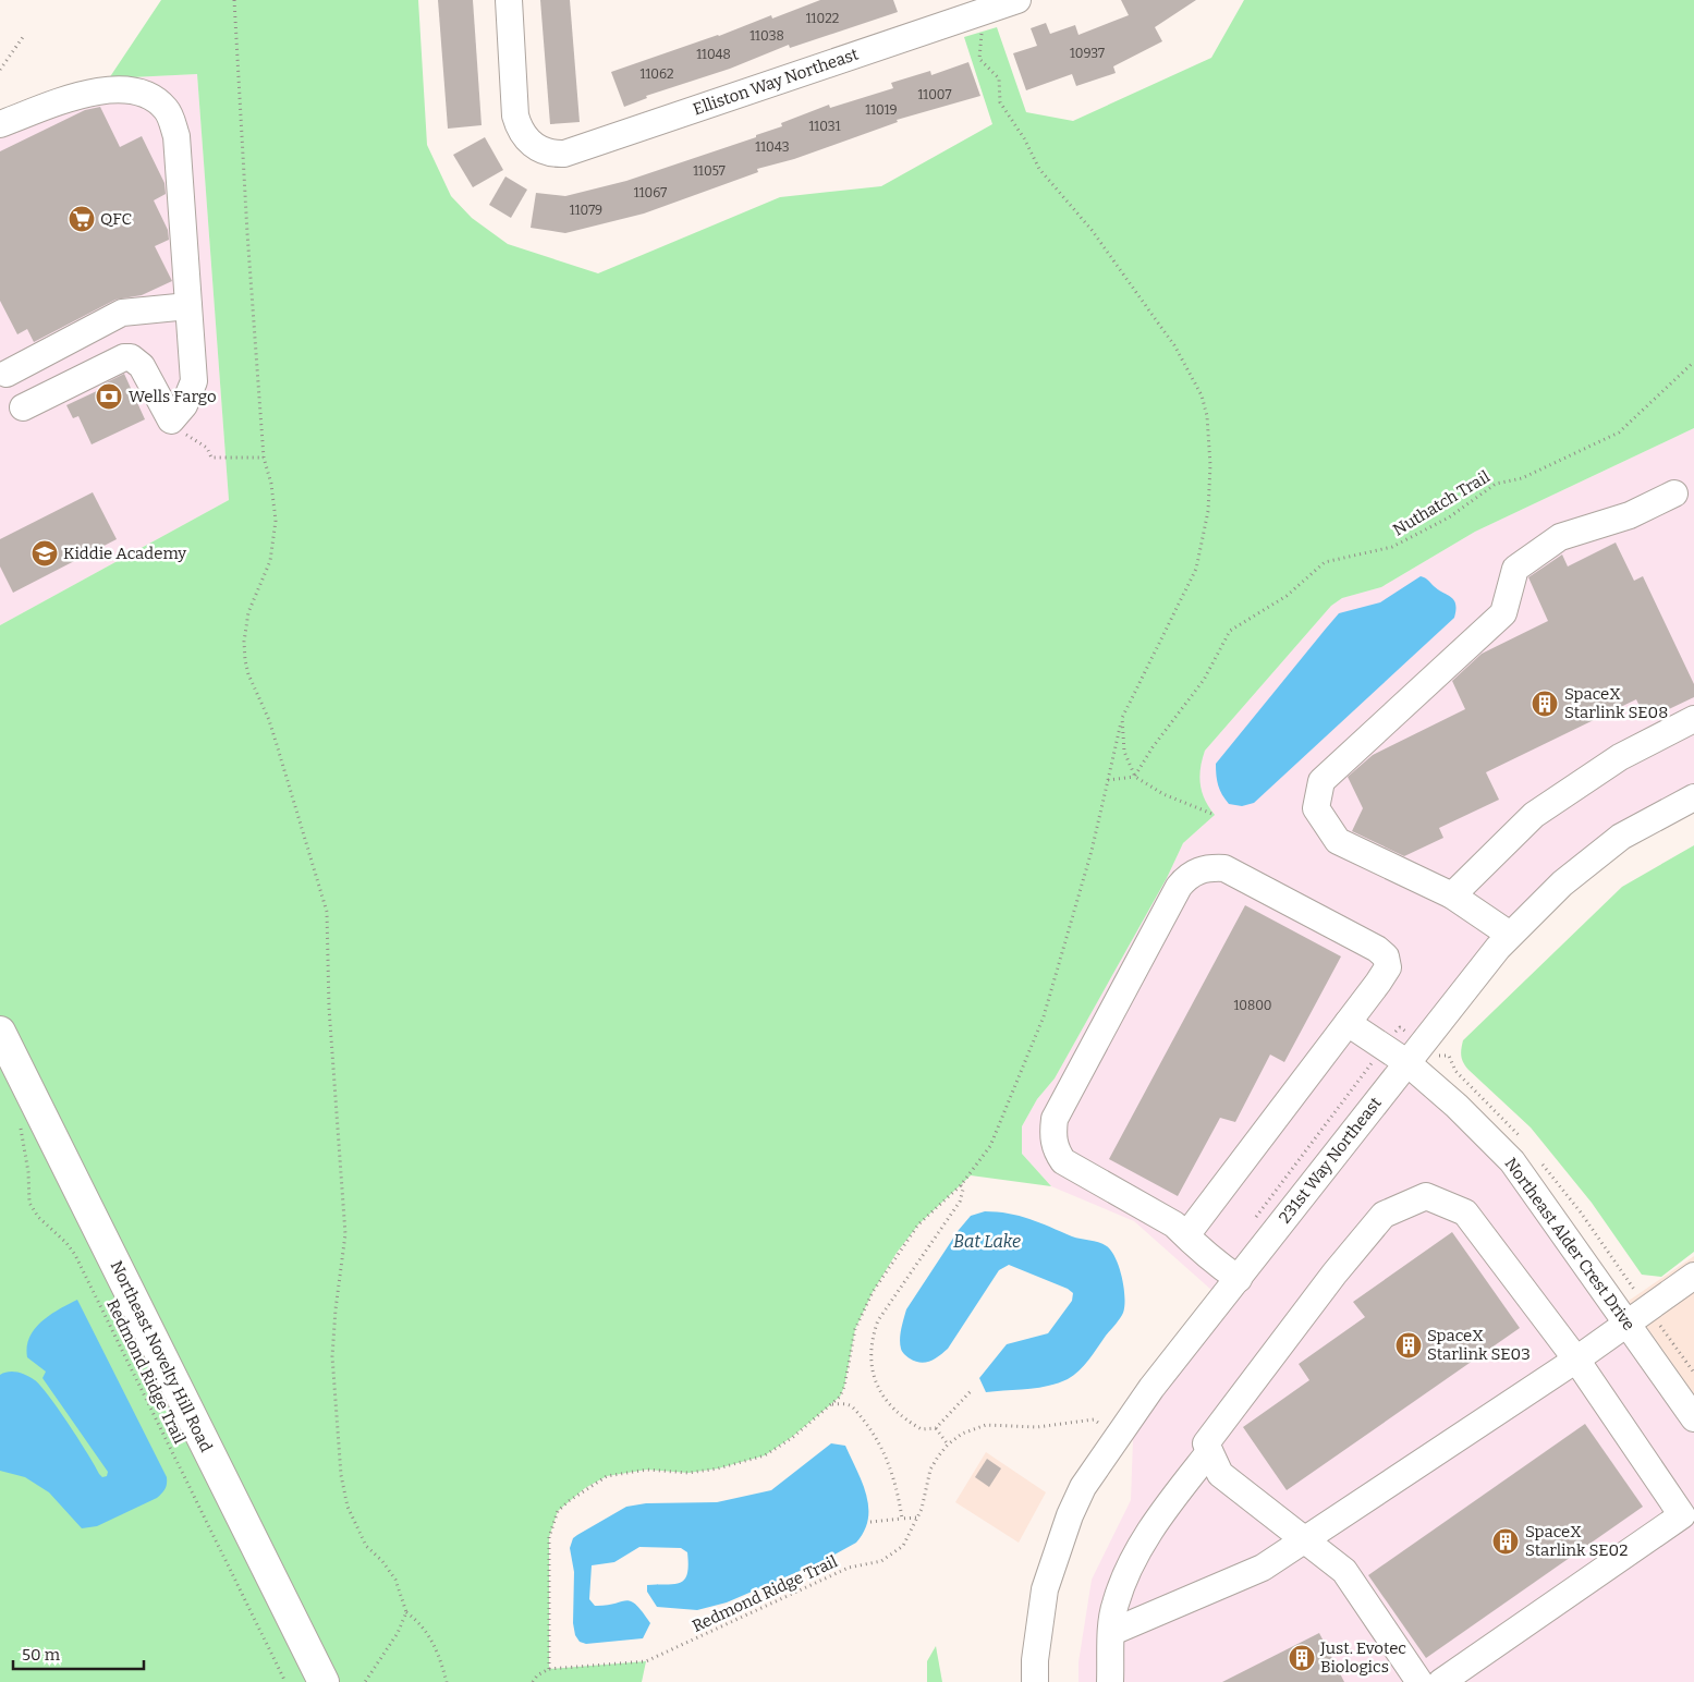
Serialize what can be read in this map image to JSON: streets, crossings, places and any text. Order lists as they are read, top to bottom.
{
  "streets": {
    "main road": ["Northeast Novelty Hill Road"],
    "street": ["Elliston Way Northeast", "231st Way Northeast", "Northeast Alder Crest Drive"],
    "path": ["Nuthatch Trail", "Redmond Ridge Trail"]
  },
  "crossings": [
    ["231st Way Northeast", "Northeast Alder Crest Drive"]
  ],
  "water": ["Bat Lake"],
  "places": {
    "supermarket": ["QFC"],
    "bank": ["Wells Fargo"],
    "school or university": ["Kiddie Academy"],
    "building": [
      "SpaceX Starlink SE08",
      "SpaceX Starlink SE03",
      "SpaceX Starlink SE02",
      "Just. Evotec Biologics"
    ]
  },
  "house_numbers": [
    "11022",
    "11038",
    "10937",
    "11048",
    "11062",
    "11007",
    "11019",
    "11031",
    "11043",
    "11057",
    "11067",
    "11079",
    "10800"
  ],
  "scale_bar": "50 m"
}
